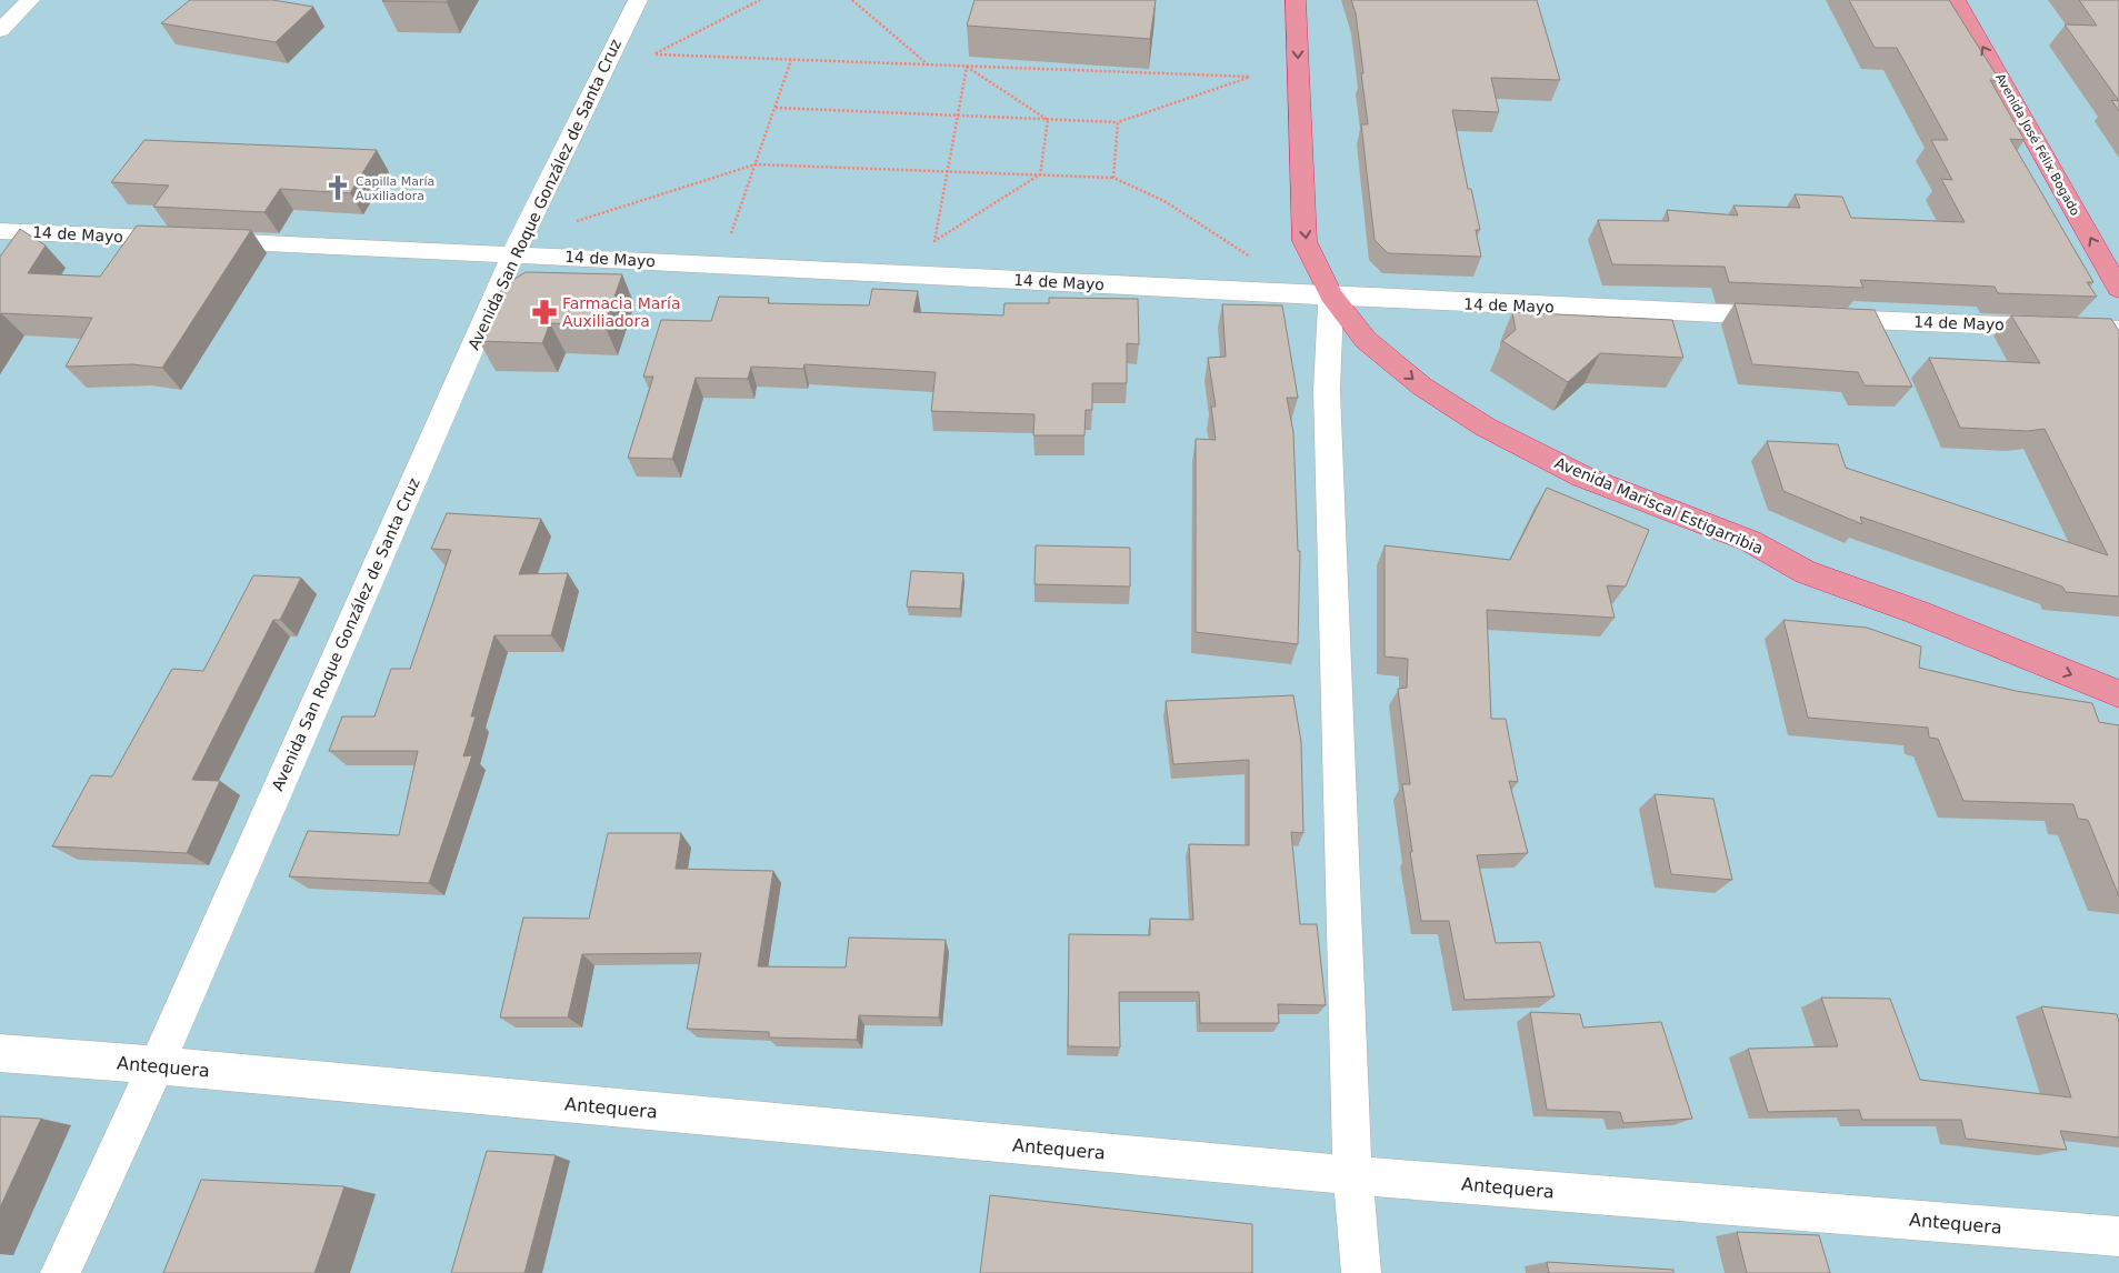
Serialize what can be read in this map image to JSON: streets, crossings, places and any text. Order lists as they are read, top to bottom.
{
  "streets": {
    "highway": ["Avenida José Félix Bogado", "Avenida Mariscal Estigarribia"],
    "street": ["Avenida San Roque González de Santa Cruz", "14 de Mayo", "Antequera"]
  },
  "crossings": [
    ["Avenida San Roque González de Santa Cruz", "14 de Mayo"],
    ["Avenida San Roque González de Santa Cruz", "Antequera"],
    ["14 de Mayo", "Avenida Mariscal Estigarribia"]
  ],
  "one_way": ["Avenida José Félix Bogado"],
  "places": {
    "church": ["Capilla María Auxiliadora"],
    "pharmacy": ["Farmacia María Auxiliadora"]
  }
}
